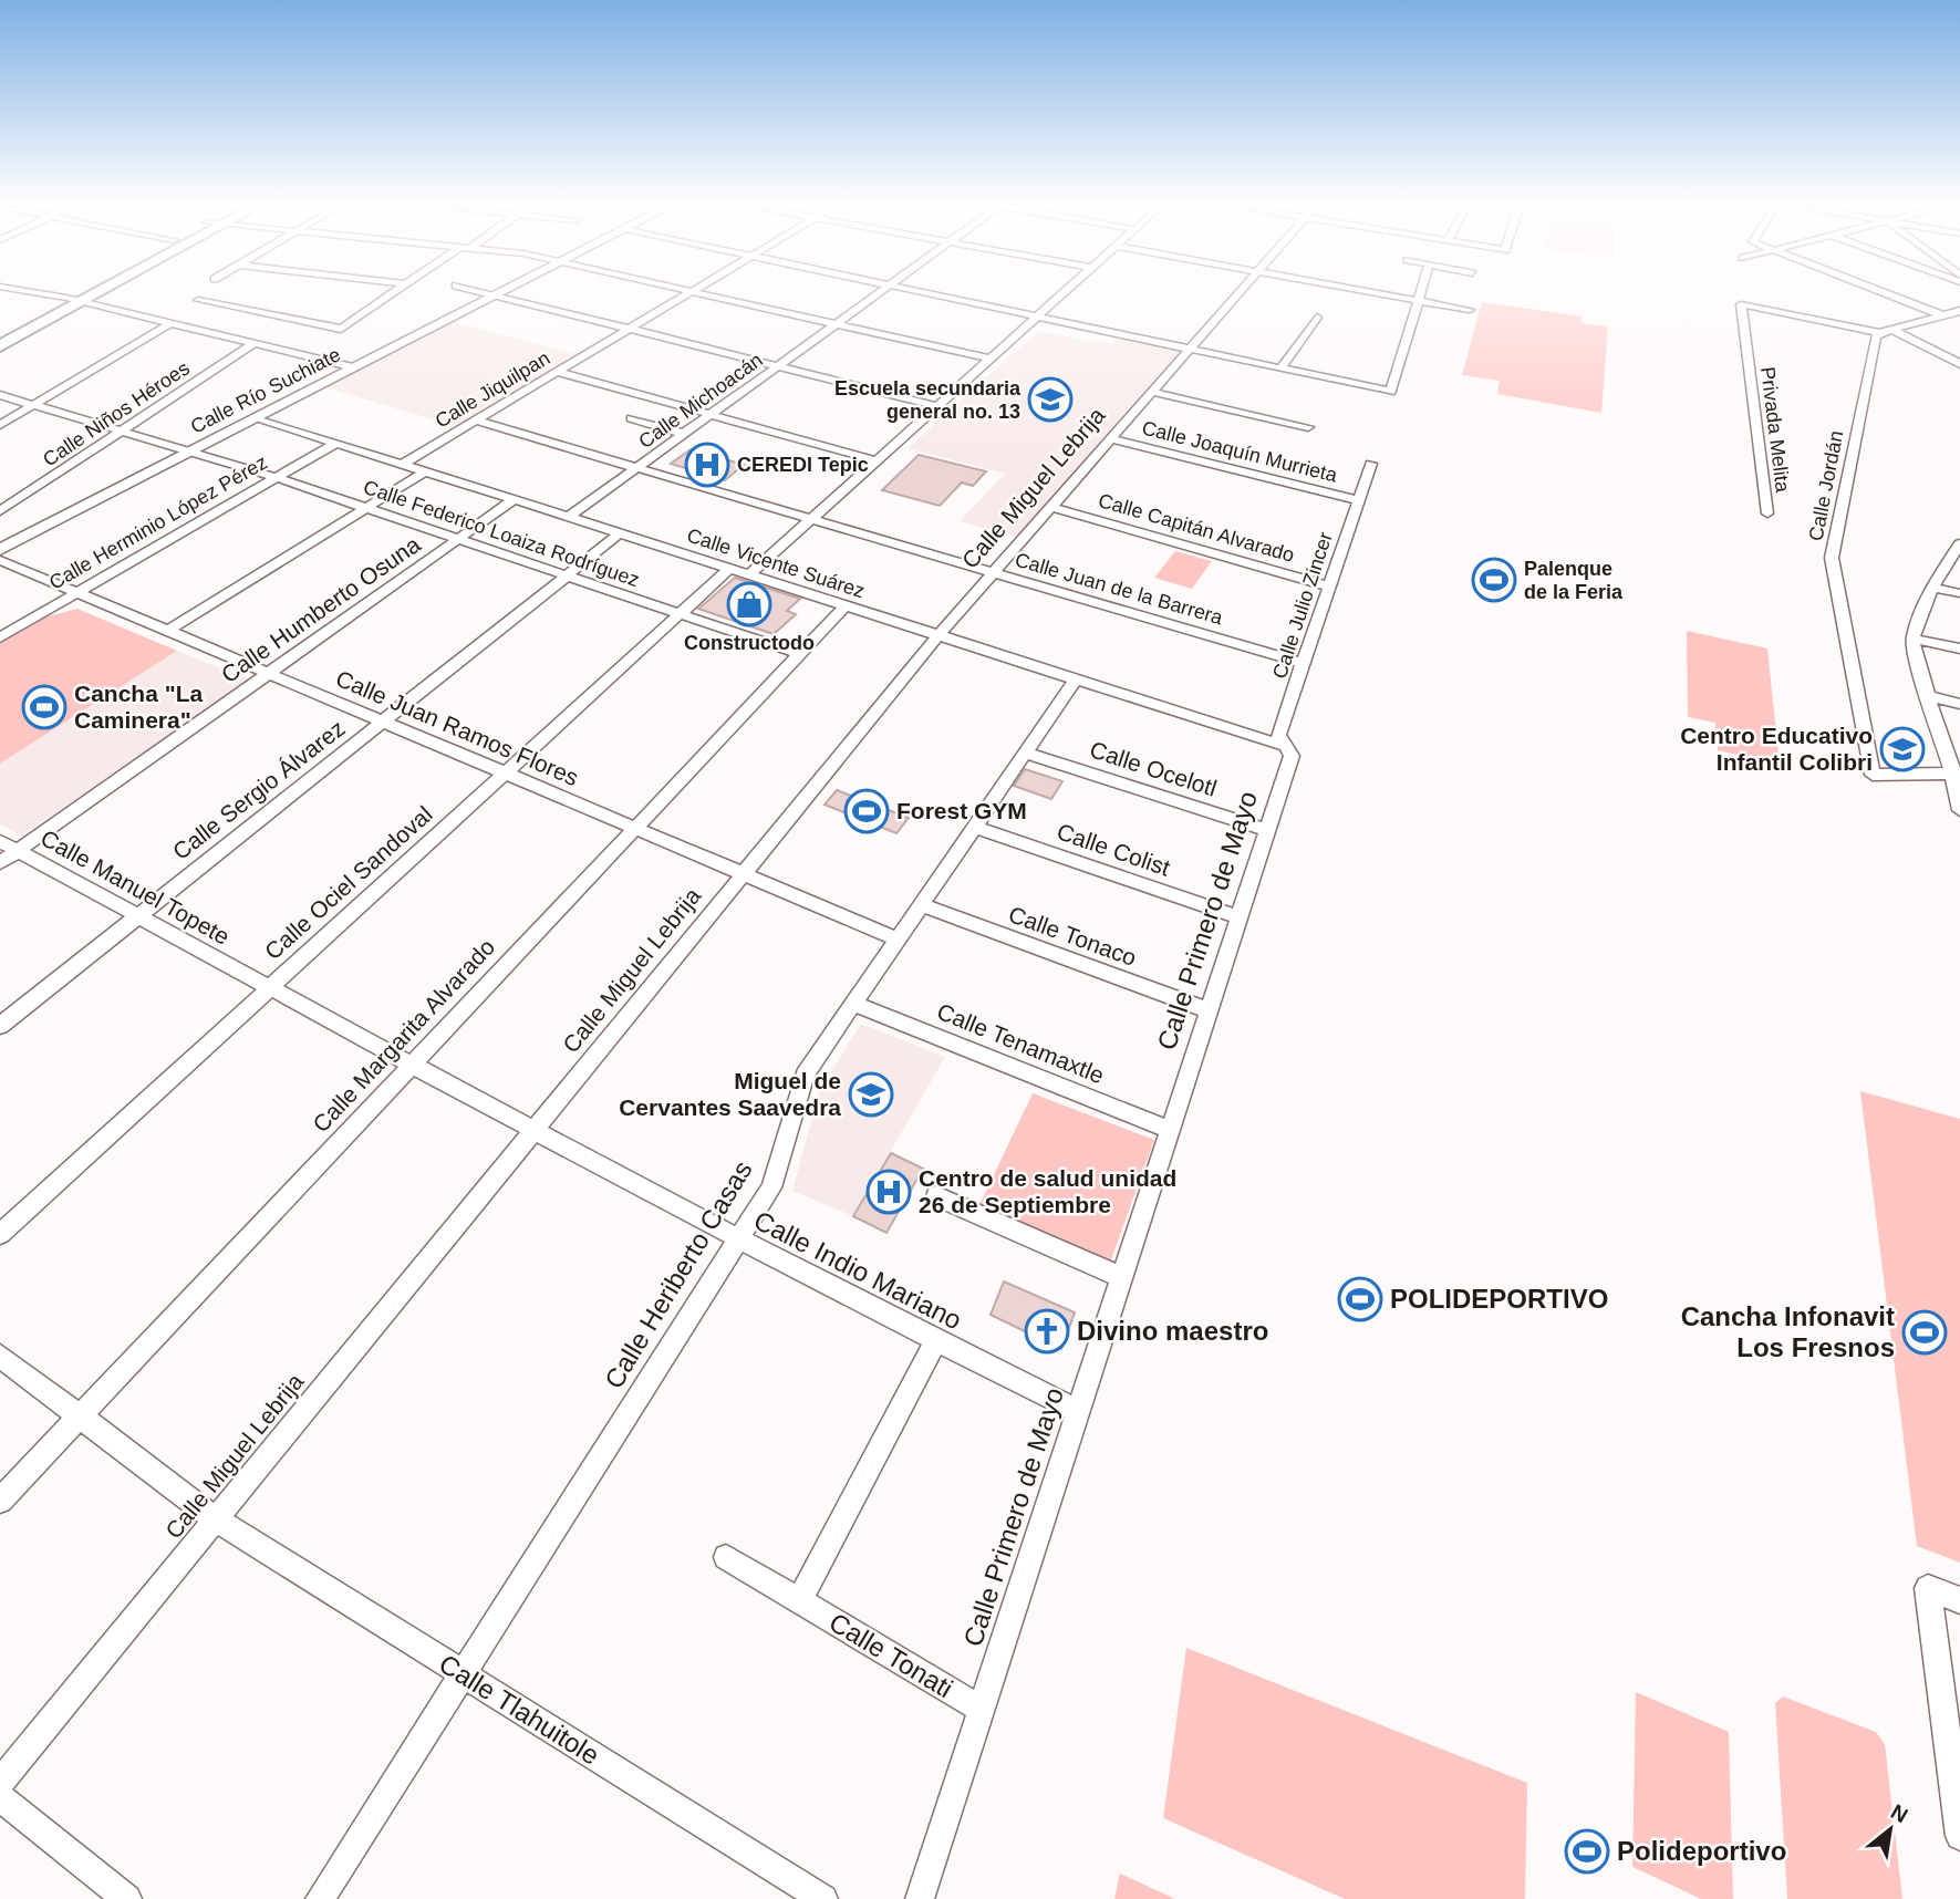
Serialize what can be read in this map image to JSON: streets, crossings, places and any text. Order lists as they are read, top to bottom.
{
  "streets": {
    "main road": ["Calle Río Suchiate"],
    "street": [
      "Calle Jiquilpan",
      "Calle Michoacán",
      "Calle Niños Héroes",
      "Privada Melita",
      "Calle Joaquín Murrieta",
      "Calle Jordán",
      "Calle Miguel Lebrija",
      "Calle Herminio López Pérez",
      "Calle Capitán Alvarado",
      "Calle Federico Loaiza Rodríguez",
      "Calle Vicente Suárez",
      "Calle Juan de la Barrera",
      "Calle Julio Zincer",
      "Calle Humberto Osuna",
      "Calle Juan Ramos Flores",
      "Calle Ocelotl",
      "Calle Sergio Álvarez",
      "Calle Colist",
      "Calle Ociel Sandoval",
      "Calle Manuel Topete",
      "Calle Primero de Mayo",
      "Calle Tonaco",
      "Calle Margarita Alvarado",
      "Calle Tenamaxtle",
      "Calle Indio Mariano",
      "Calle Heriberto Casas",
      "Calle Tonati",
      "Calle Tlahuitole"
    ]
  },
  "crossings": [
    ["Calle Jiquilpan", "Calle Vicente Suárez"],
    ["Calle Jiquilpan", "Calle Juan de la Barrera"],
    ["Calle Río Suchiate", "Calle Federico Loaiza Rodríguez"],
    ["Calle Río Suchiate", "Calle Vicente Suárez"],
    ["Calle Michoacán", "Calle Vicente Suárez"],
    ["Calle Michoacán", "Calle Juan de la Barrera"],
    ["Calle Niños Héroes", "Calle Federico Loaiza Rodríguez"],
    ["Privada Melita", "Calle Jordán"],
    ["Calle Joaquín Murrieta", "Calle Miguel Lebrija"],
    ["Calle Joaquín Murrieta", "Calle Julio Zincer"],
    ["Calle Miguel Lebrija", "Calle Capitán Alvarado"],
    ["Calle Miguel Lebrija", "Calle Vicente Suárez"],
    ["Calle Miguel Lebrija", "Calle Juan de la Barrera"],
    ["Calle Miguel Lebrija", "Calle Juan Ramos Flores"],
    ["Calle Miguel Lebrija", "Calle Manuel Topete"],
    ["Calle Miguel Lebrija", "Calle Indio Mariano"],
    ["Calle Miguel Lebrija", "Calle Tlahuitole"],
    ["Calle Herminio López Pérez", "Calle Federico Loaiza Rodríguez"],
    ["Calle Herminio López Pérez", "Calle Vicente Suárez"],
    ["Calle Herminio López Pérez", "Calle Juan Ramos Flores"],
    ["Calle Capitán Alvarado", "Calle Julio Zincer"],
    ["Calle Federico Loaiza Rodríguez", "Calle Humberto Osuna"],
    ["Calle Federico Loaiza Rodríguez", "Calle Sergio Álvarez"],
    ["Calle Federico Loaiza Rodríguez", "Calle Ociel Sandoval"],
    ["Calle Federico Loaiza Rodríguez", "Calle Margarita Alvarado"],
    ["Calle Vicente Suárez", "Calle Julio Zincer"],
    ["Calle Vicente Suárez", "Calle Humberto Osuna"],
    ["Calle Vicente Suárez", "Calle Sergio Álvarez"],
    ["Calle Vicente Suárez", "Calle Ociel Sandoval"],
    ["Calle Vicente Suárez", "Calle Primero de Mayo"],
    ["Calle Vicente Suárez", "Calle Margarita Alvarado"],
    ["Calle Vicente Suárez", "Calle Heriberto Casas"],
    ["Calle Juan de la Barrera", "Calle Julio Zincer"],
    ["Calle Julio Zincer", "Calle Primero de Mayo"],
    ["Calle Humberto Osuna", "Calle Juan Ramos Flores"],
    ["Calle Humberto Osuna", "Calle Manuel Topete"],
    ["Calle Juan Ramos Flores", "Calle Sergio Álvarez"],
    ["Calle Juan Ramos Flores", "Calle Ociel Sandoval"],
    ["Calle Juan Ramos Flores", "Calle Margarita Alvarado"],
    ["Calle Juan Ramos Flores", "Calle Heriberto Casas"],
    ["Calle Ocelotl", "Calle Primero de Mayo"],
    ["Calle Ocelotl", "Calle Heriberto Casas"],
    ["Calle Sergio Álvarez", "Calle Manuel Topete"],
    ["Calle Colist", "Calle Primero de Mayo"],
    ["Calle Colist", "Calle Heriberto Casas"],
    ["Calle Ociel Sandoval", "Calle Manuel Topete"],
    ["Calle Manuel Topete", "Calle Margarita Alvarado"],
    ["Calle Manuel Topete", "Calle Indio Mariano"],
    ["Calle Primero de Mayo", "Calle Tonaco"],
    ["Calle Primero de Mayo", "Calle Tenamaxtle"],
    ["Calle Primero de Mayo", "Calle Indio Mariano"],
    ["Calle Primero de Mayo", "Calle Tonati"],
    ["Calle Tonaco", "Calle Heriberto Casas"],
    ["Calle Margarita Alvarado", "Calle Tlahuitole"],
    ["Calle Tenamaxtle", "Calle Heriberto Casas"],
    ["Calle Indio Mariano", "Calle Heriberto Casas"],
    ["Calle Heriberto Casas", "Calle Tlahuitole"]
  ],
  "places": {
    "school or university": ["Escuela secundaria general no. 13", "Centro Educativo Infantil Colibri", "Miguel de Cervantes Saavedra"],
    "hospital": ["CEREDI Tepic", "Centro de salud unidad 26 de Septiembre"],
    "sports": [
      "Palenque de la Feria",
      "Cancha \"La Caminera\"",
      "Forest GYM",
      "POLIDEPORTIVO",
      "Cancha Infonavit Los Fresnos",
      "Polideportivo"
    ],
    "shop": ["Constructodo"],
    "church": ["Divino maestro"]
  },
  "north": "top right"
}
